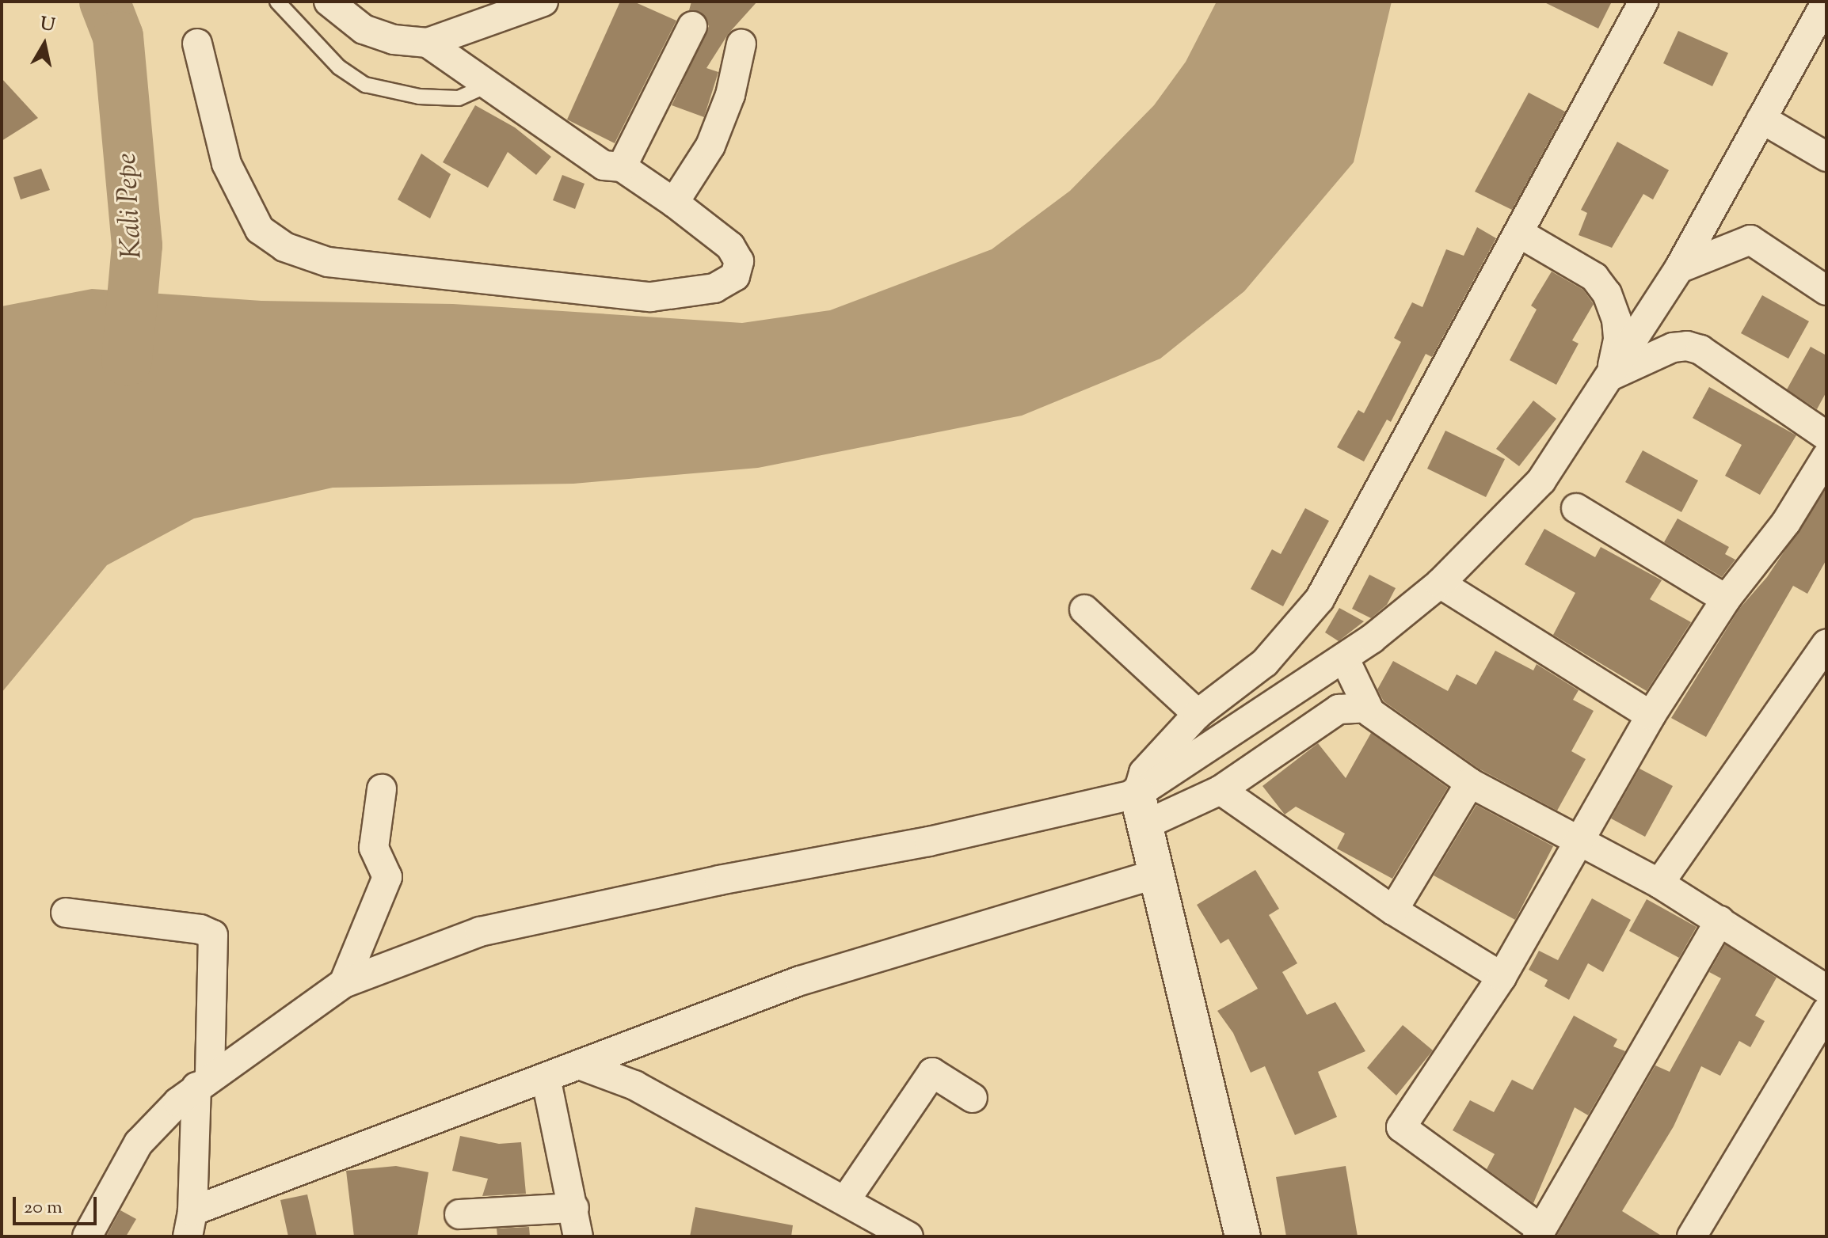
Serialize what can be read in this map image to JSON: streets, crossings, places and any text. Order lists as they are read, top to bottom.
{
  "water": ["Kali Pepe"],
  "scale_bar": "20 m",
  "north": "top"
}
